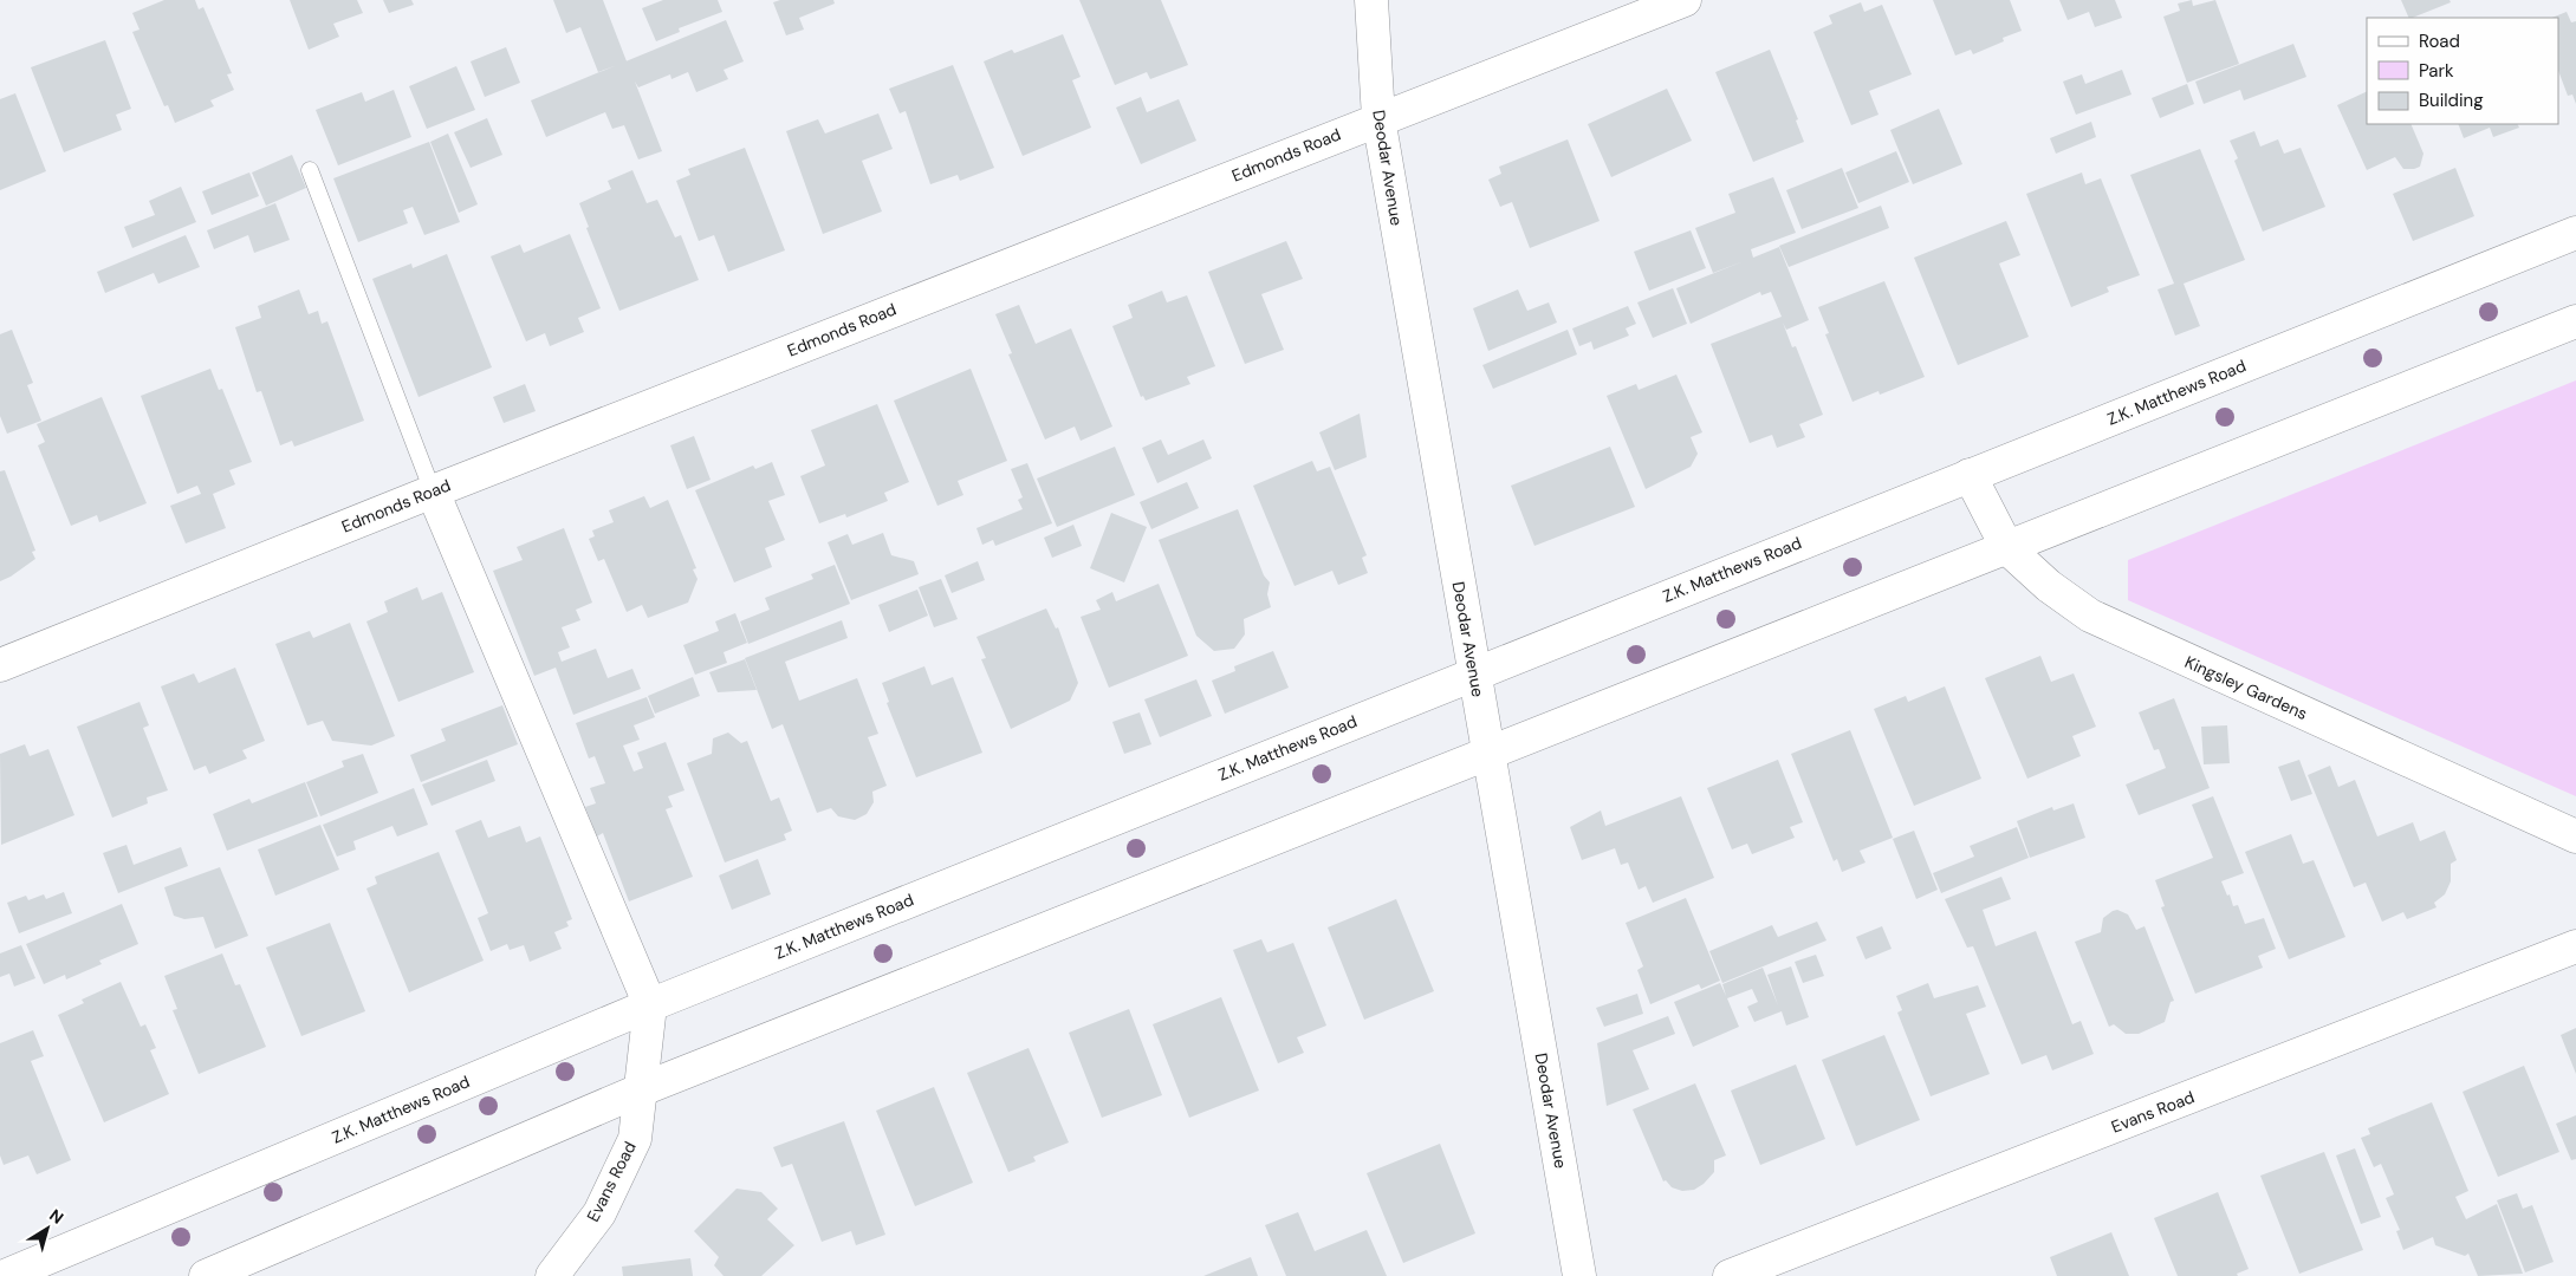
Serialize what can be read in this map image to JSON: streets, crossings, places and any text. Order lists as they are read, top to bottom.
{
  "streets": {
    "street": [
      "Edmonds Road",
      "Deodar Avenue",
      "Z.K. Matthews Road",
      "Kingsley Gardens",
      "Evans Road"
    ]
  },
  "crossings": [
    ["Edmonds Road", "Deodar Avenue"],
    ["Deodar Avenue", "Z.K. Matthews Road"],
    ["Z.K. Matthews Road", "Kingsley Gardens"],
    ["Z.K. Matthews Road", "Evans Road"]
  ],
  "legend": ["Road", "Park", "Building"],
  "north": "top right"
}
